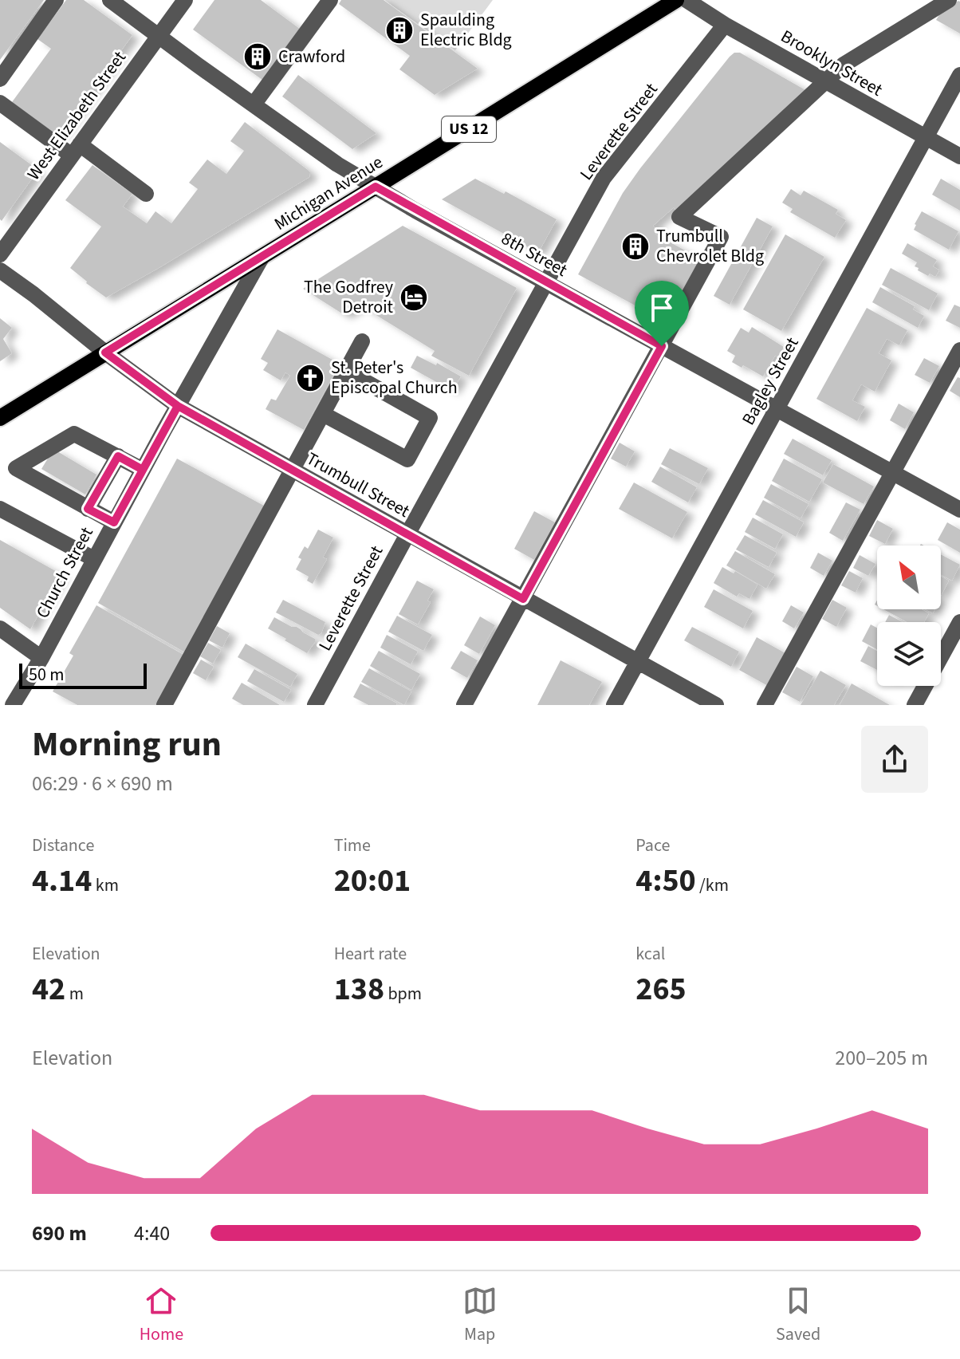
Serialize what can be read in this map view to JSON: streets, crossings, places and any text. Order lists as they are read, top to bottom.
{
  "streets": {
    "main road": ["US 12", "Michigan Avenue"],
    "street": [
      "Brooklyn Street",
      "West Elizabeth Street",
      "Leverette Street",
      "8th Street",
      "Bagley Street",
      "Trumbull Street",
      "Church Street"
    ]
  },
  "crossings": [
    ["Brooklyn Street", "Leverette Street"],
    ["Brooklyn Street", "Bagley Street"],
    ["West Elizabeth Street", "8th Street"],
    ["Leverette Street", "8th Street"],
    ["Leverette Street", "Trumbull Street"],
    ["Michigan Avenue", "8th Street"],
    ["Michigan Avenue", "Trumbull Street"],
    ["Michigan Avenue", "Church Street"],
    ["8th Street", "Bagley Street"],
    ["Bagley Street", "Trumbull Street"],
    ["Trumbull Street", "Church Street"]
  ],
  "places": {
    "building": ["Spaulding Electric Bldg", "Crawford", "Trumbull Chevrolet Bldg"],
    "hotel": ["The Godfrey Detroit"],
    "church": ["St. Peter's Episcopal Church"]
  },
  "scale_bar": "50 m",
  "north": "top left",
  "page": {
    "scale": "50 m",
    "heading": ["Morning run", "06:29 · 6 × 690 m"],
    "stats": [
      ["Distance", "4.14 km"],
      ["Time", "20:01"],
      ["Pace", "4:50 /km"],
      ["Elevation", "42 m"],
      ["Heart rate", "138 bpm"],
      ["kcal", "265"]
    ],
    "chart": ["Elevation", "200–205 m"],
    "list": [
      {
        "name": "690 m",
        "note": "4:40"
      }
    ],
    "tabs": ["Home", "Map", "Saved"]
  }
}
